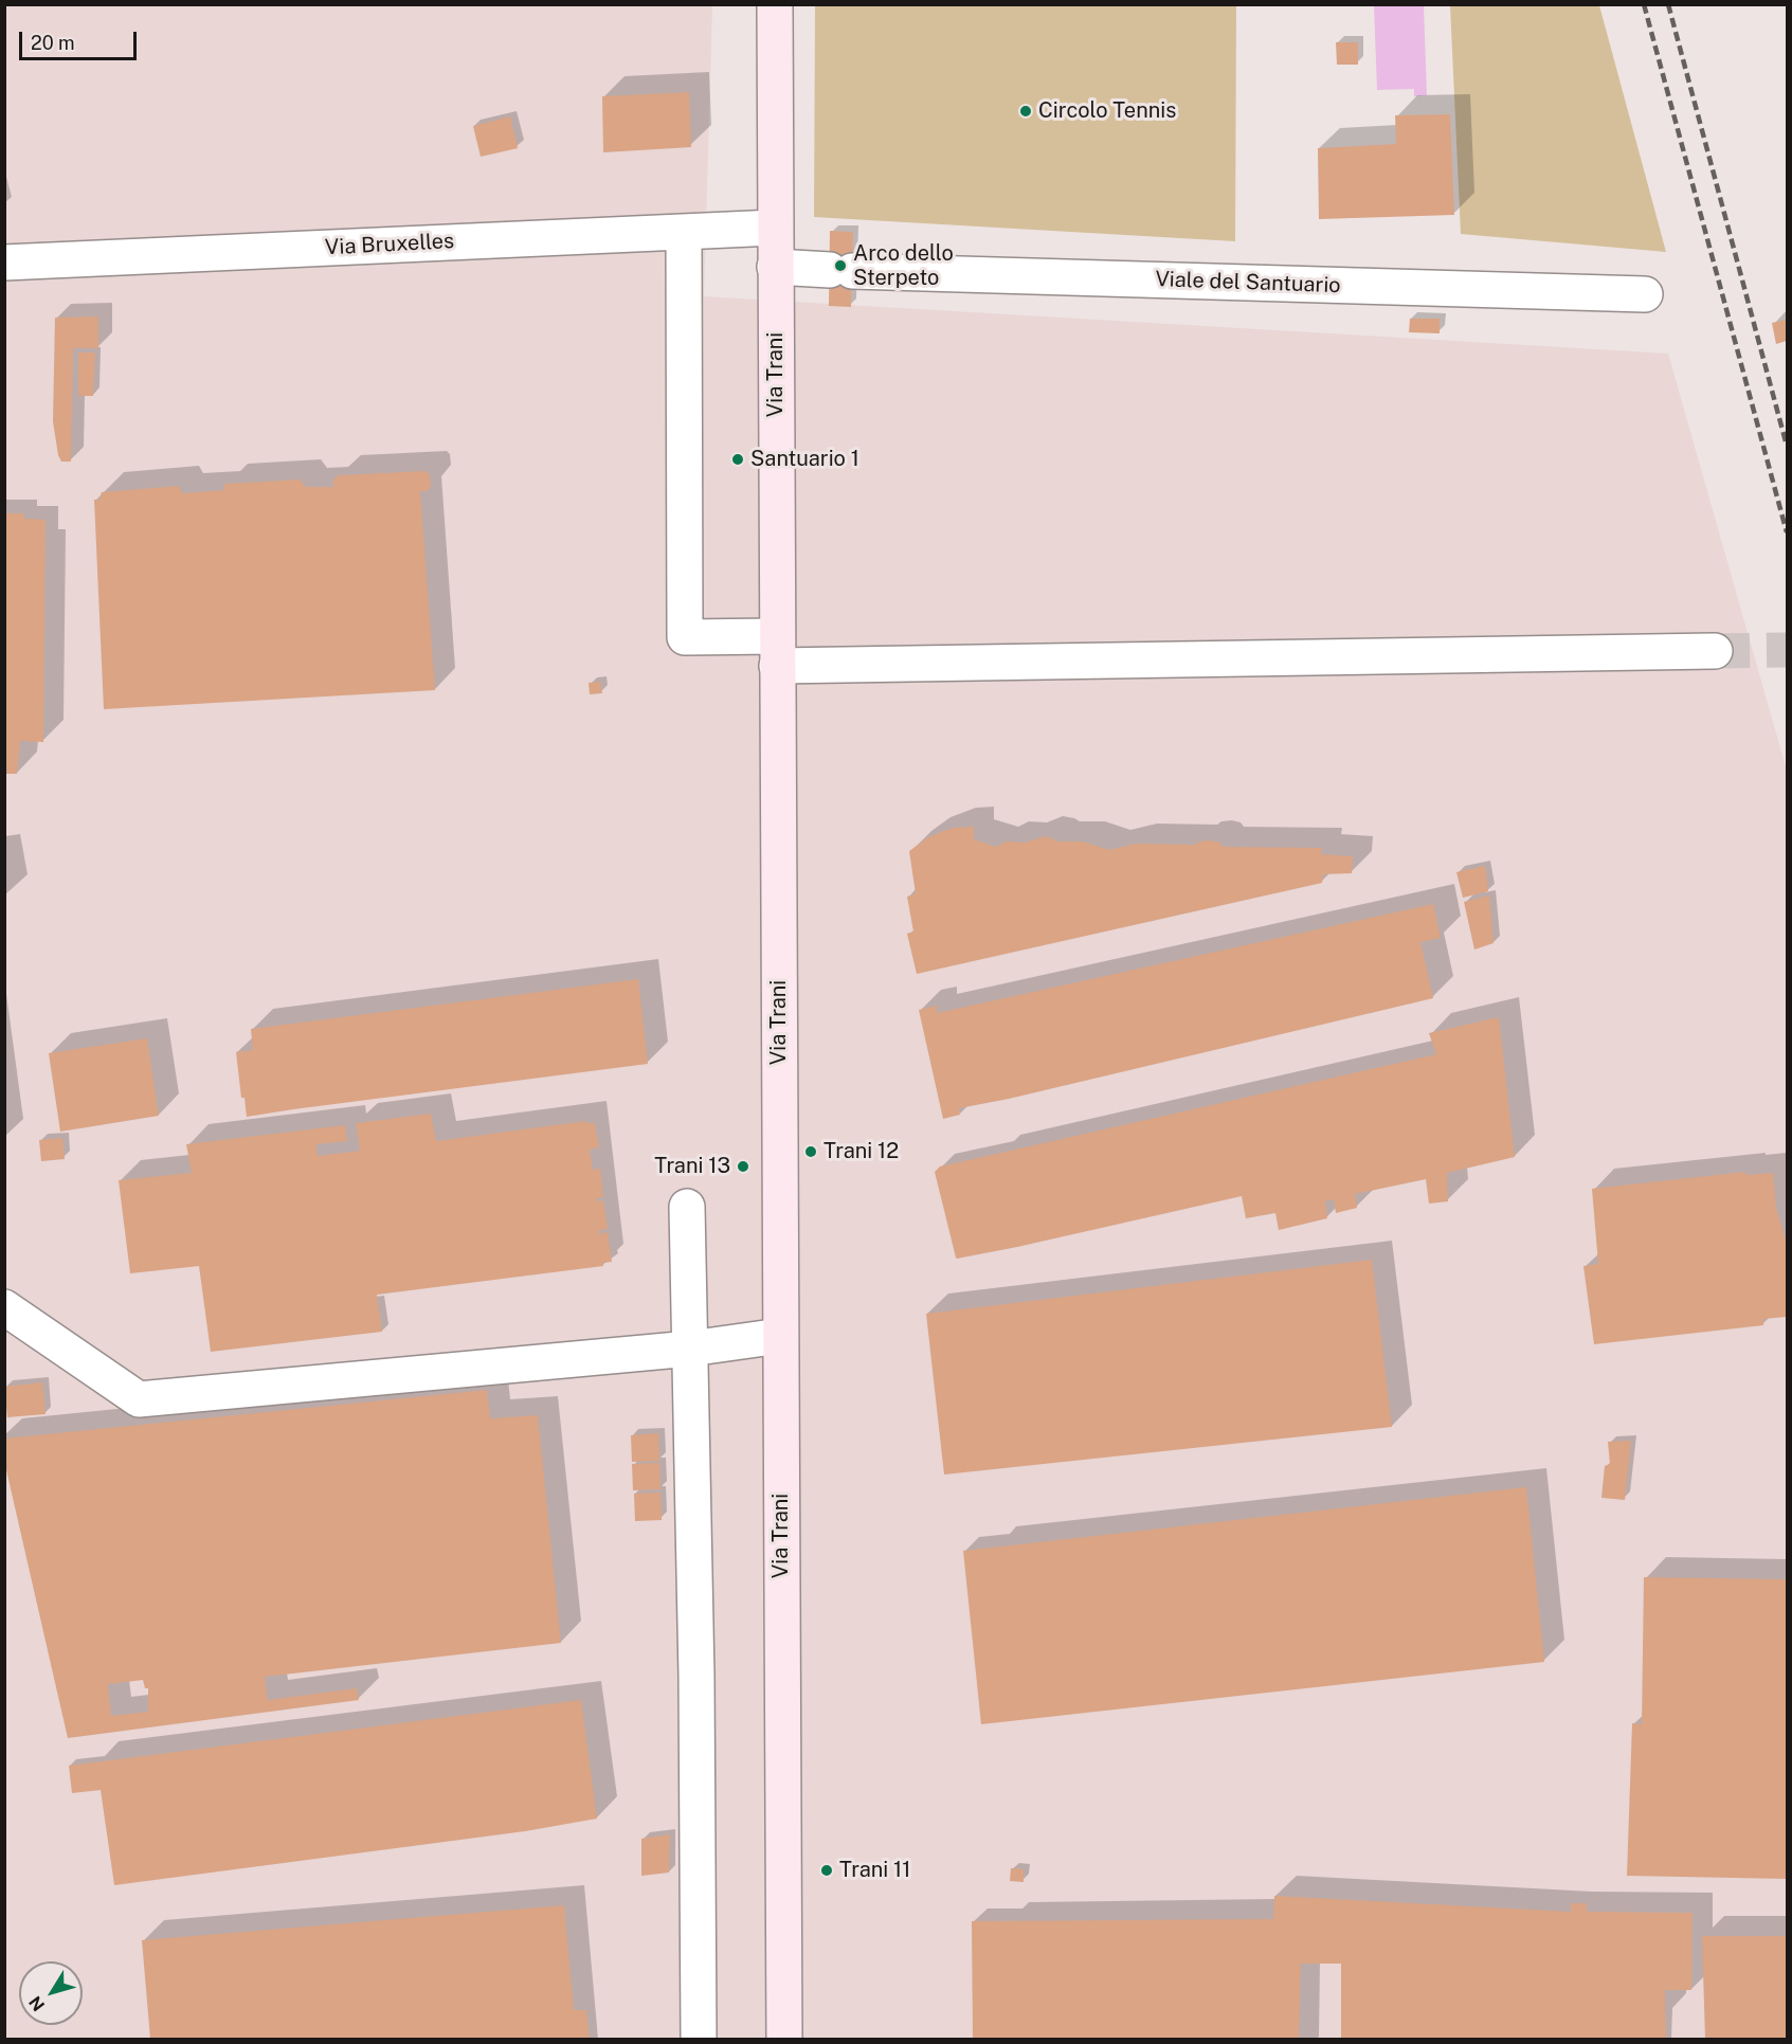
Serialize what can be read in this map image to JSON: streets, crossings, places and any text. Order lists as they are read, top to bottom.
{
  "streets": {
    "main road": ["Via Trani"],
    "street": ["Via Bruxelles", "Viale del Santuario"]
  },
  "crossings": [
    ["Via Bruxelles", "Via Trani"],
    ["Viale del Santuario", "Via Trani"]
  ],
  "places": [
    "Circolo Tennis",
    "Arco dello Sterpeto",
    "Santuario 1",
    "Trani 12",
    "Trani 13",
    "Trani 11"
  ],
  "scale_bar": "20 m",
  "north": "bottom left"
}
